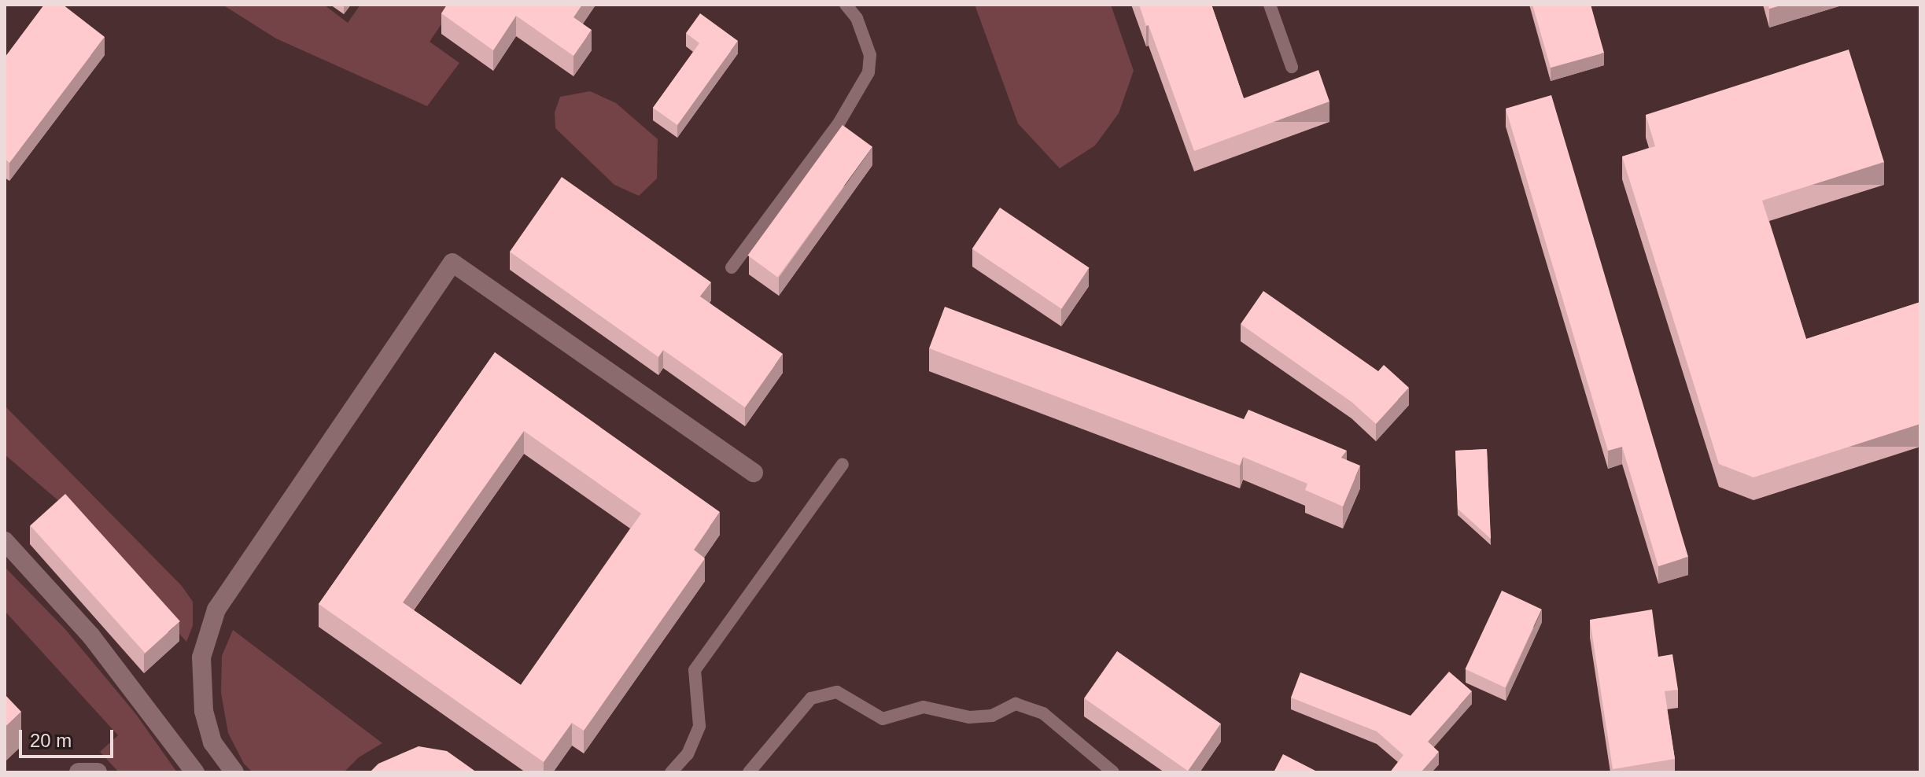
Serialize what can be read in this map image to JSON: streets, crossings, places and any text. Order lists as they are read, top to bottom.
{
  "scale_bar": "20 m"
}
